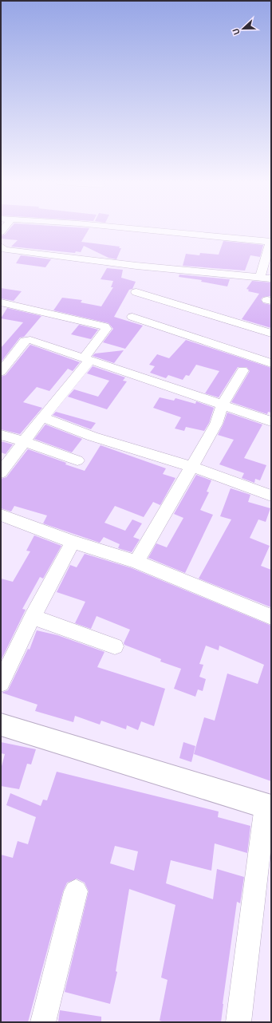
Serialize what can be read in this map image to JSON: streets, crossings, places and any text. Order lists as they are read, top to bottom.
{
  "north": "left"
}
